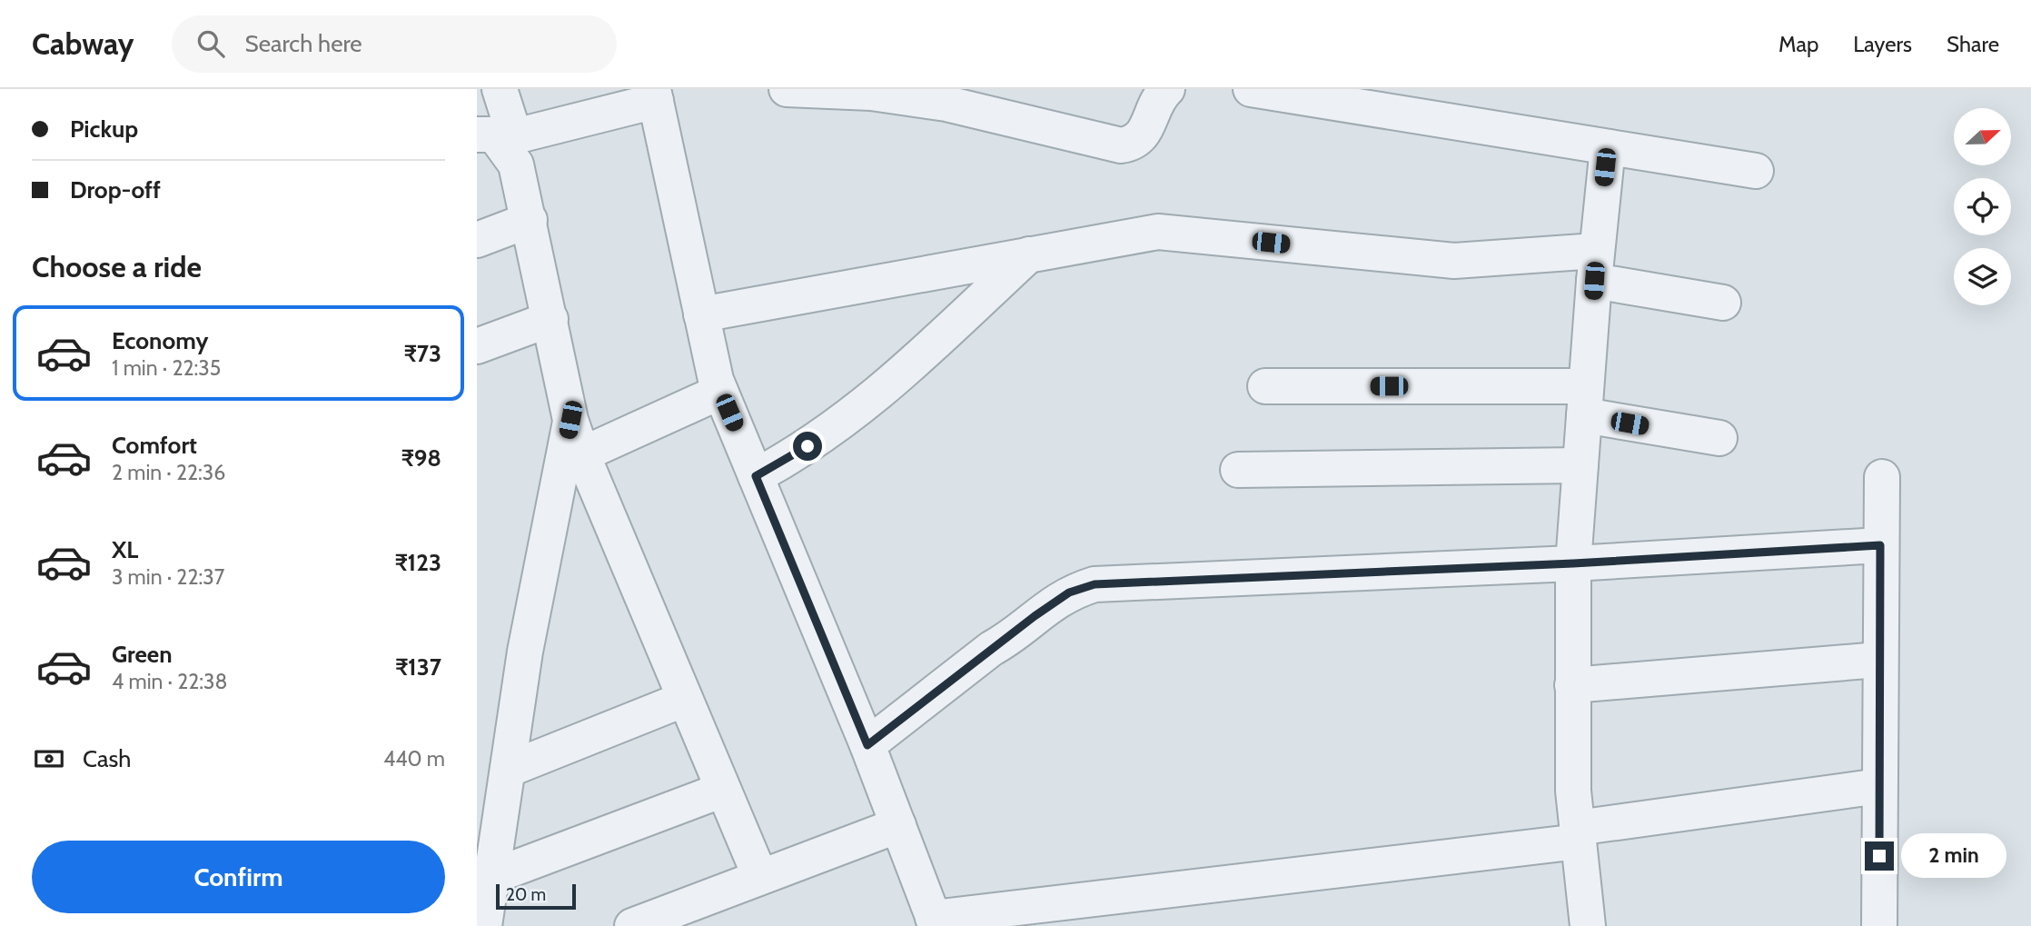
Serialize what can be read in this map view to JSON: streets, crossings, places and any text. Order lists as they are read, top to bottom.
{
  "scale_bar": "20 m",
  "north": "right",
  "page": {
    "header": "Cabway",
    "search": "Search here",
    "nav": ["Map", "Layers", "Share"],
    "banner": ["Pickup", "Drop-off"],
    "heading": "Choose a ride",
    "list": [
      {
        "name": "Economy",
        "note": "1 min · 22:35",
        "value": "₹73"
      },
      {
        "name": "Comfort",
        "note": "2 min · 22:36",
        "value": "₹98"
      },
      {
        "name": "XL",
        "note": "3 min · 22:37",
        "value": "₹123"
      },
      {
        "name": "Green",
        "note": "4 min · 22:38",
        "value": "₹137"
      }
    ],
    "pay": ["Cash", "440 m"],
    "buttons": "Confirm",
    "bubble": "2 min",
    "scale": "20 m"
  }
}
